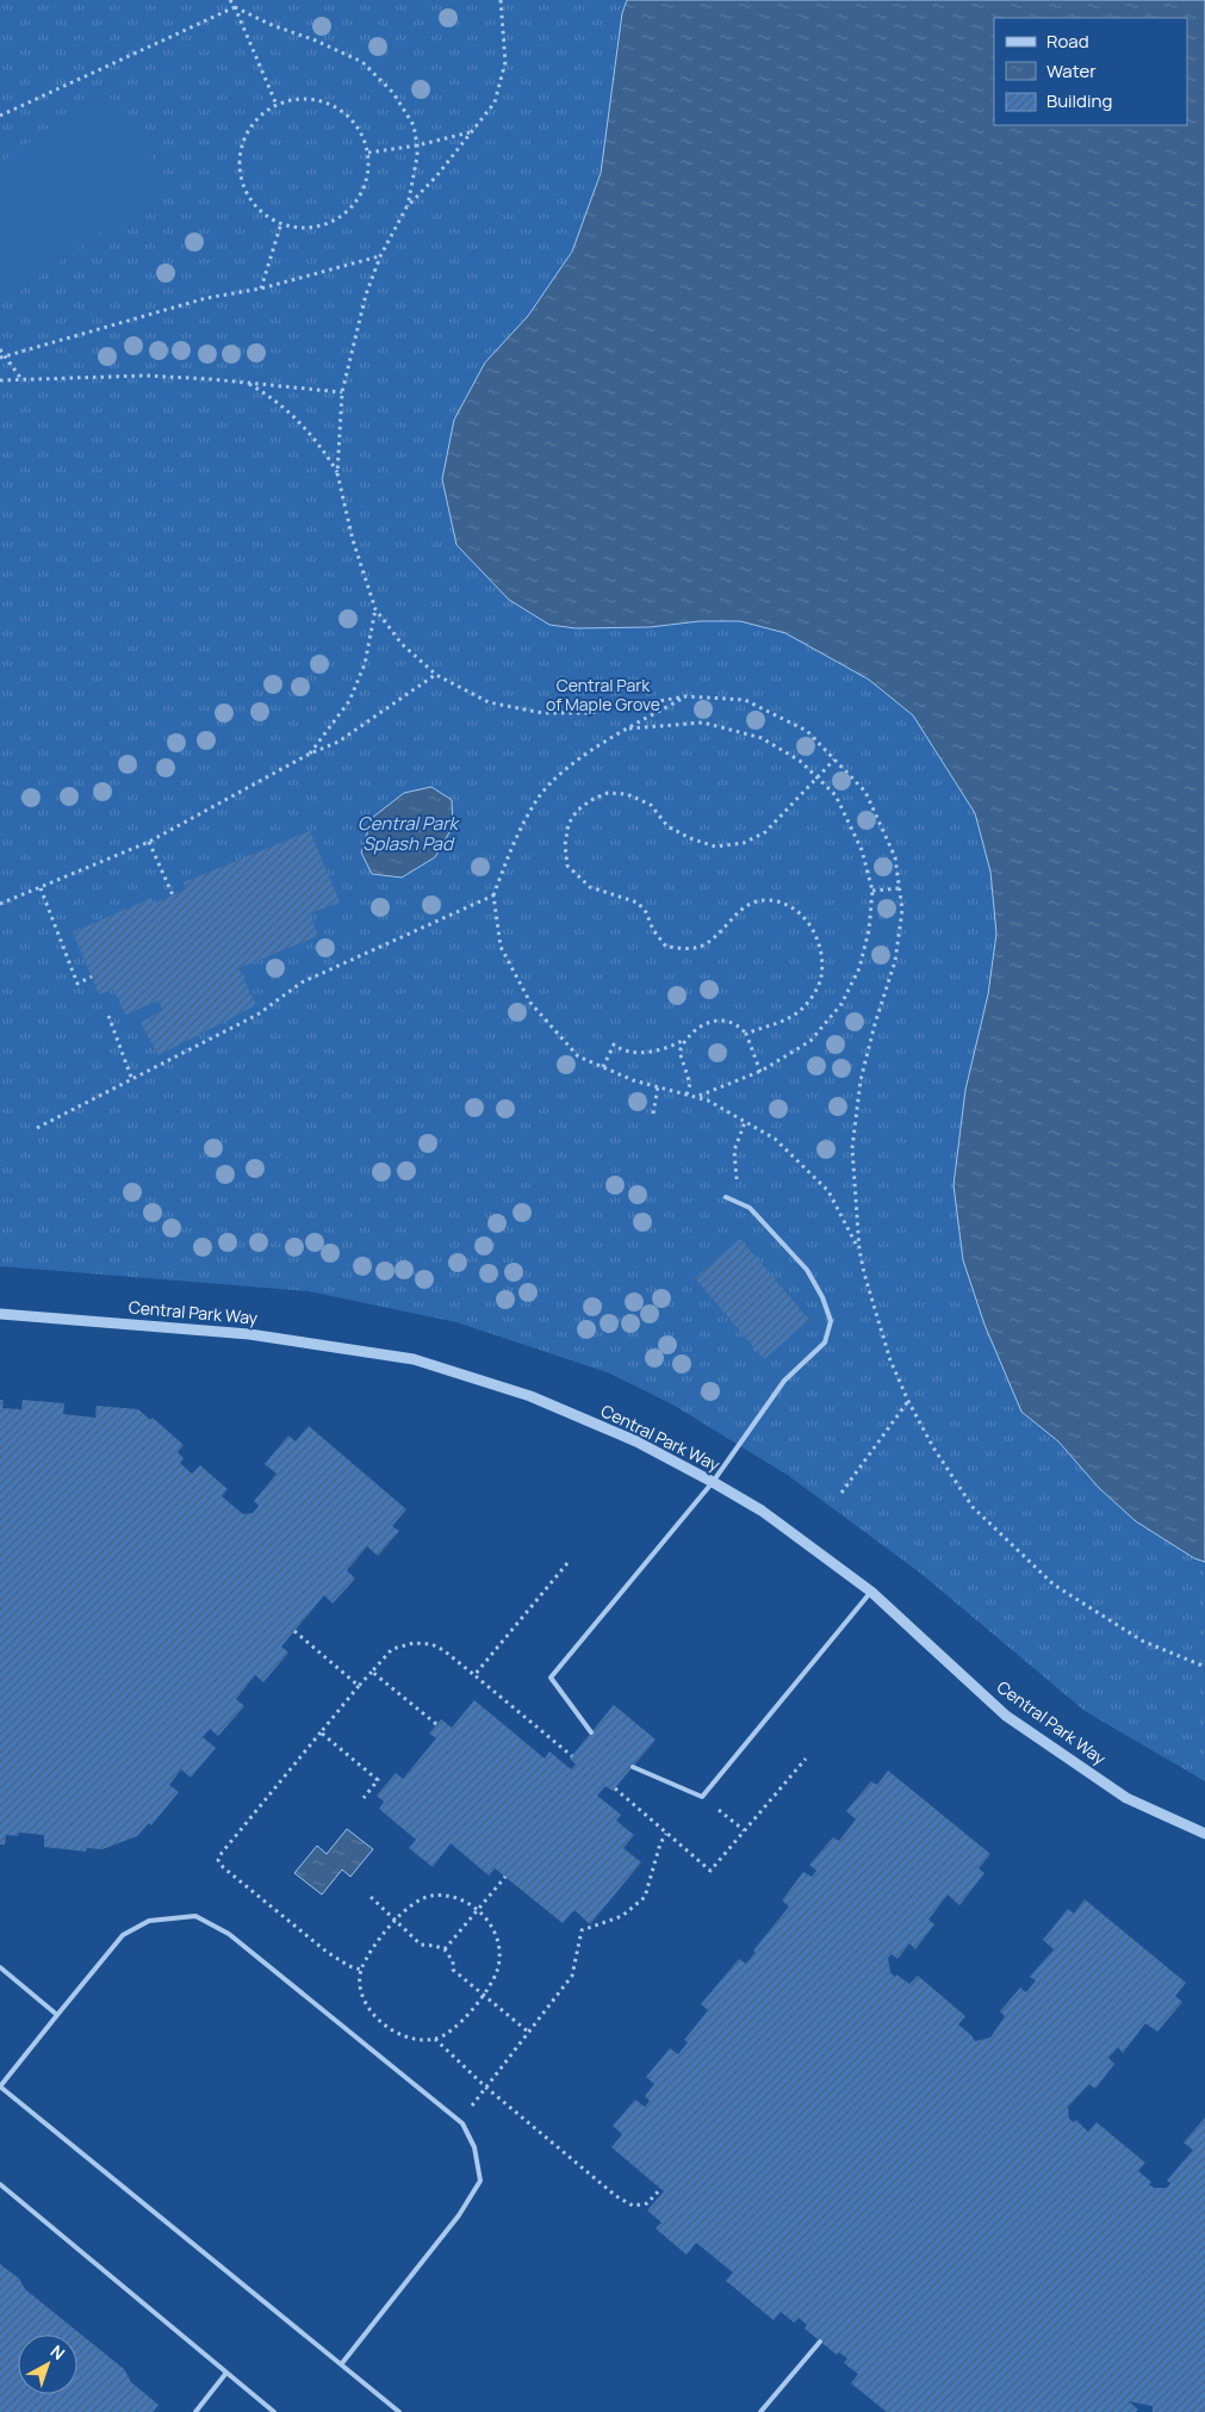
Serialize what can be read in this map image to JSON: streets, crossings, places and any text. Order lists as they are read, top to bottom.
{
  "streets": {
    "street": ["Central Park Way"]
  },
  "water": ["Central Park Splash Pad"],
  "parks": ["Central Park of Maple Grove"],
  "legend": ["Road", "Water", "Building"],
  "north": "top right"
}
